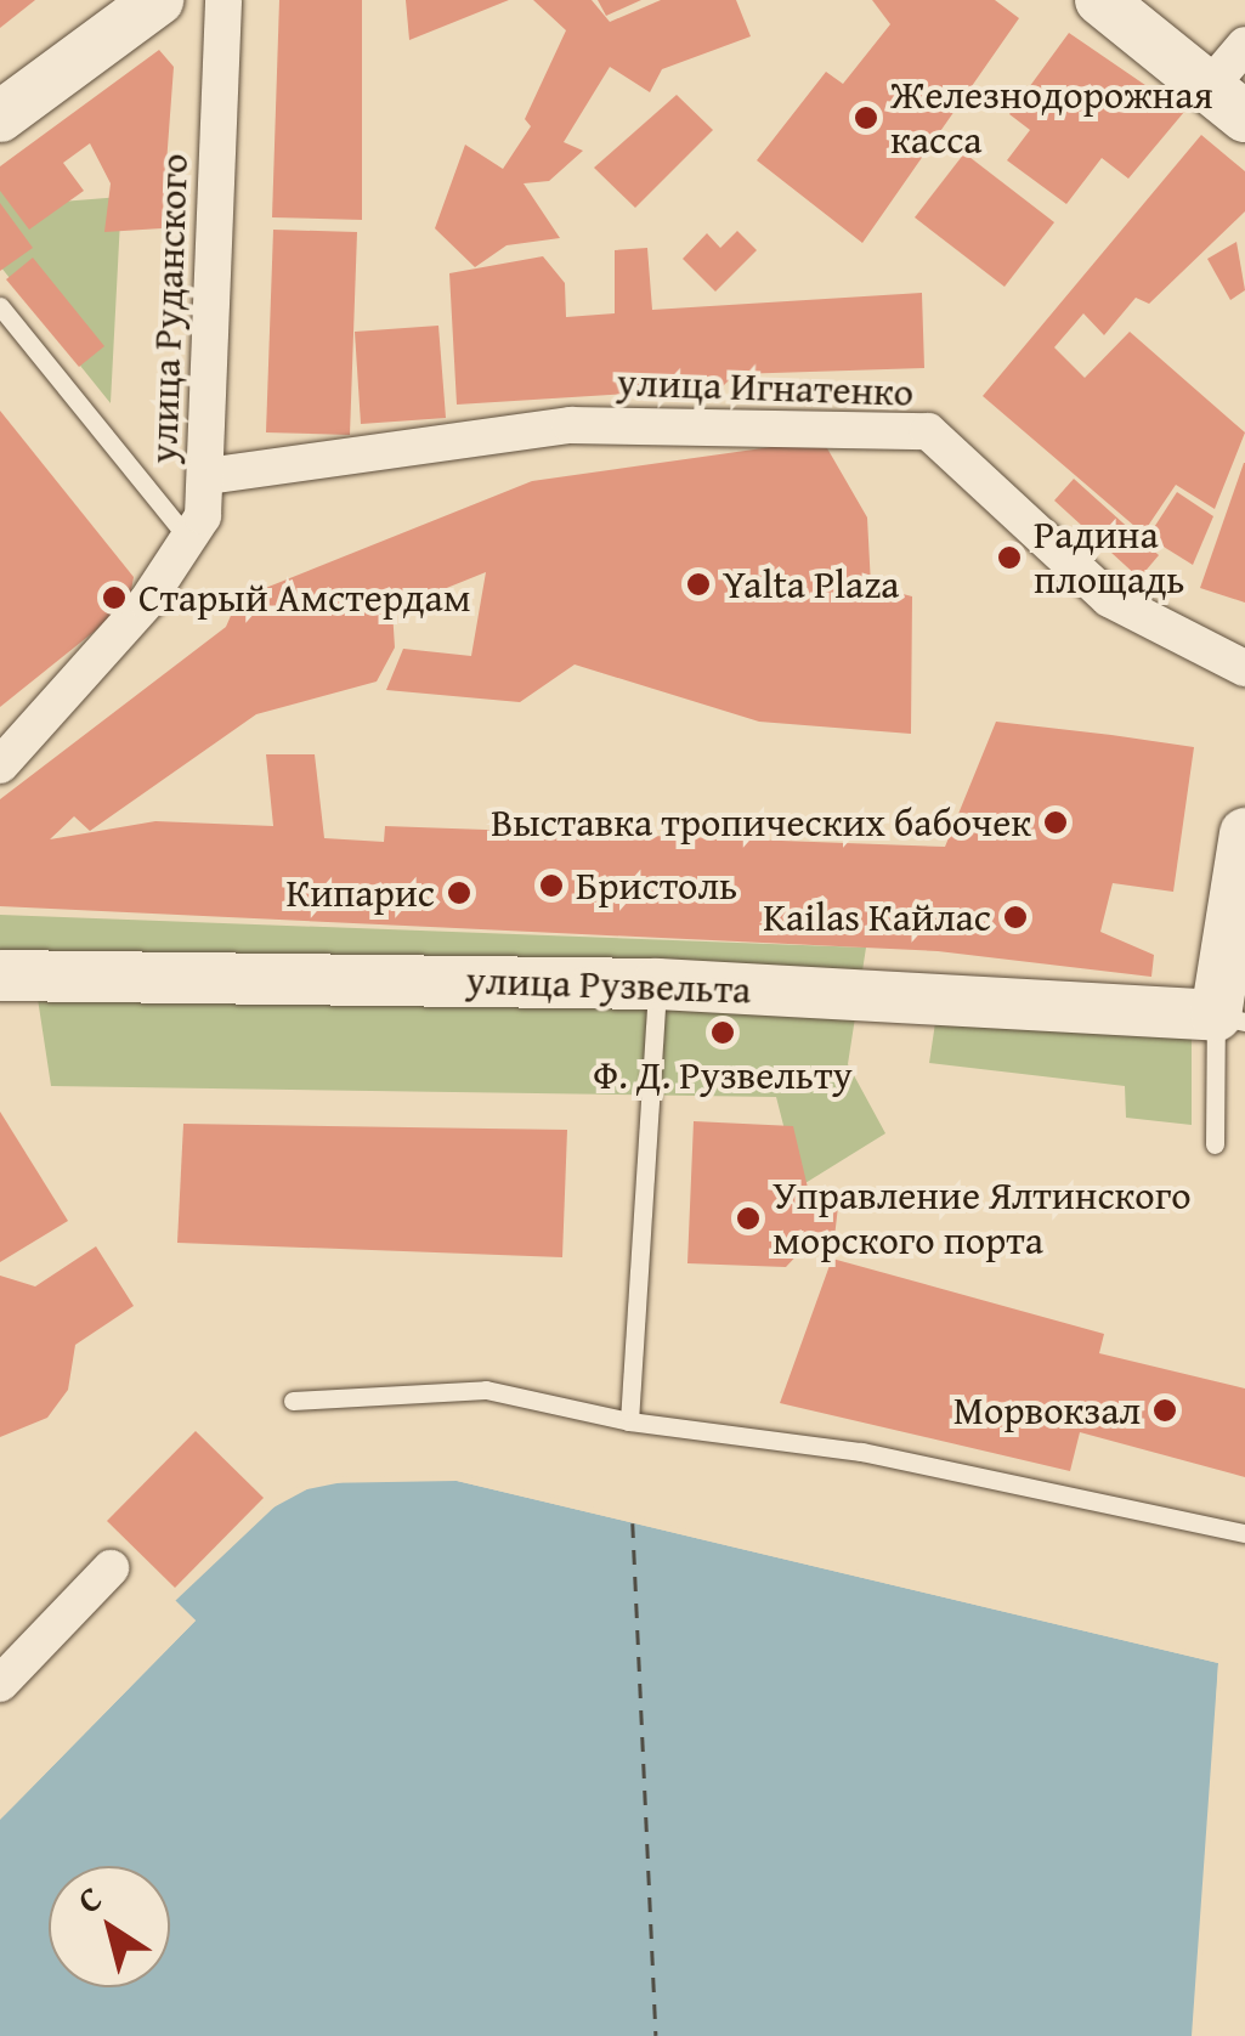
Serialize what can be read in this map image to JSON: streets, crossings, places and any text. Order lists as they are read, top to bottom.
{
  "streets": {
    "main road": ["улица Рузвельта"],
    "street": ["улица Руданского", "улица Игнатенко"]
  },
  "crossings": [
    ["улица Руданского", "улица Игнатенко"]
  ],
  "places": [
    "Железнодорожная касса",
    "Радина площадь",
    "Yalta Plaza",
    "Старый Амстердам",
    "Выставка тропических бабочек",
    "Бристоль",
    "Кипариc",
    "Kailas Кайлас",
    "Ф. Д. Рузвельту",
    "Управление Ялтинского морского порта",
    "Морвокзал"
  ],
  "north": "top left"
}
